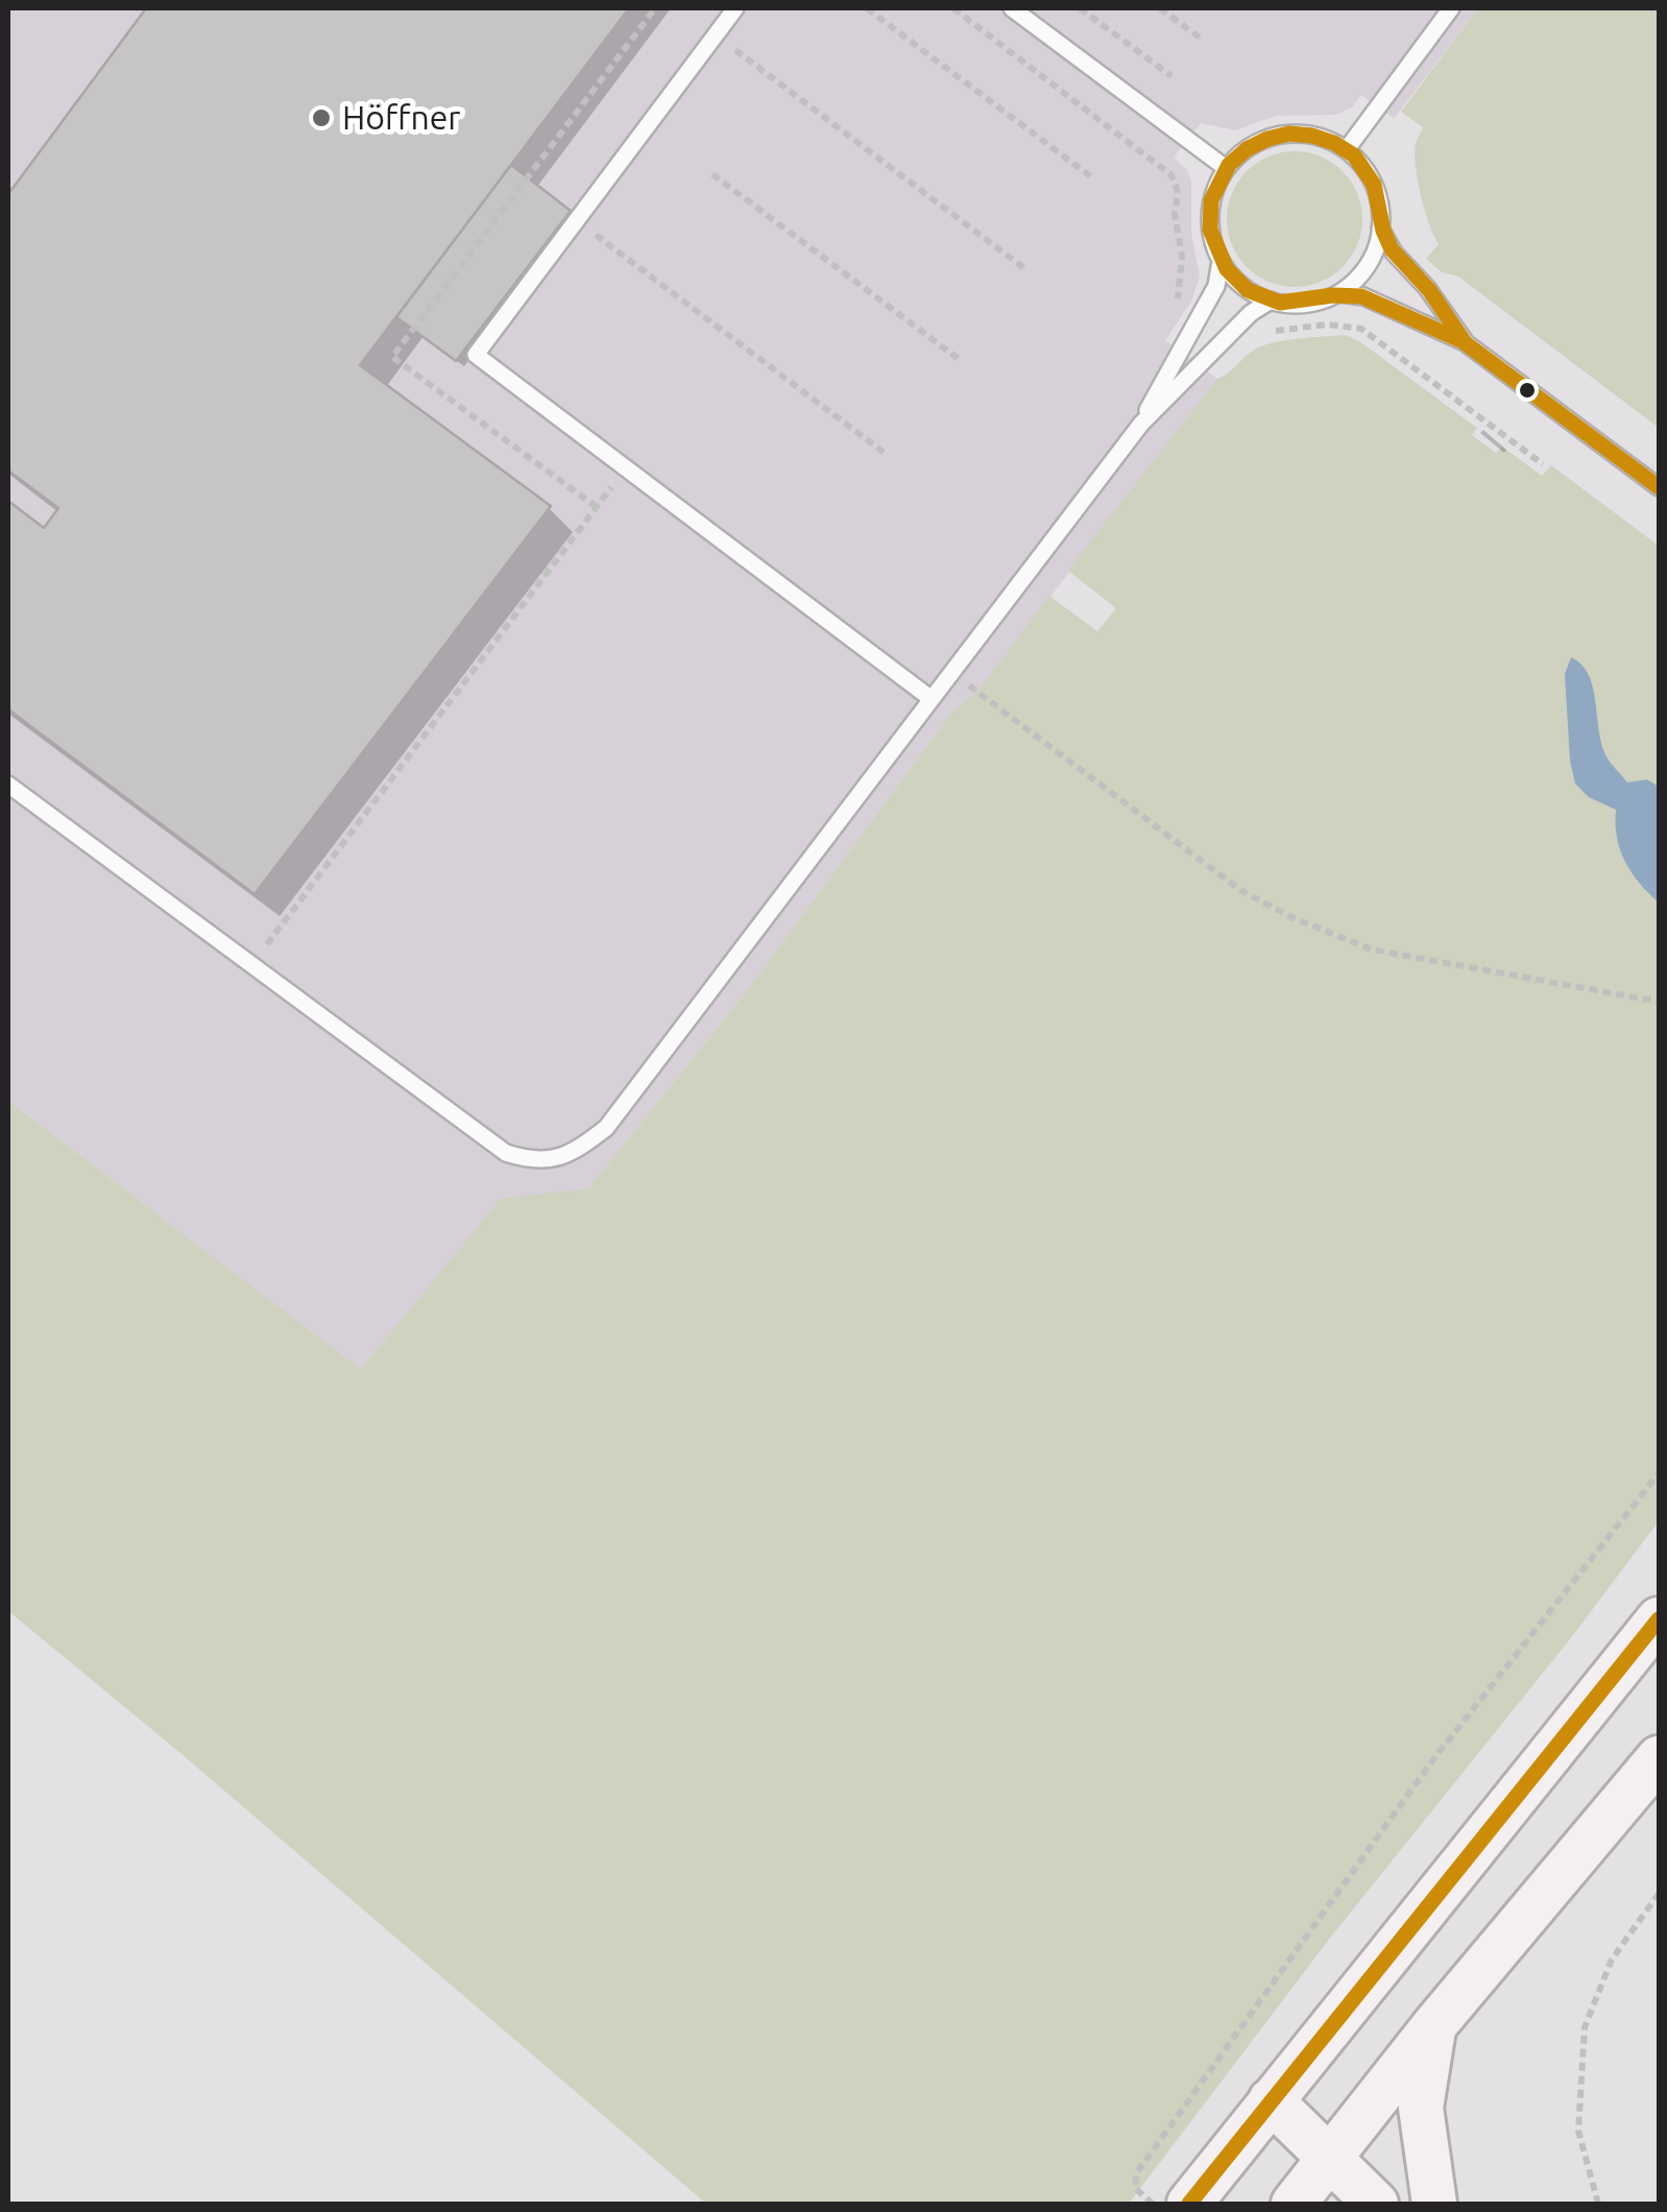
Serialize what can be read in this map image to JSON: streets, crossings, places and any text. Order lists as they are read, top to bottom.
{
  "places": ["Höffner"]
}
